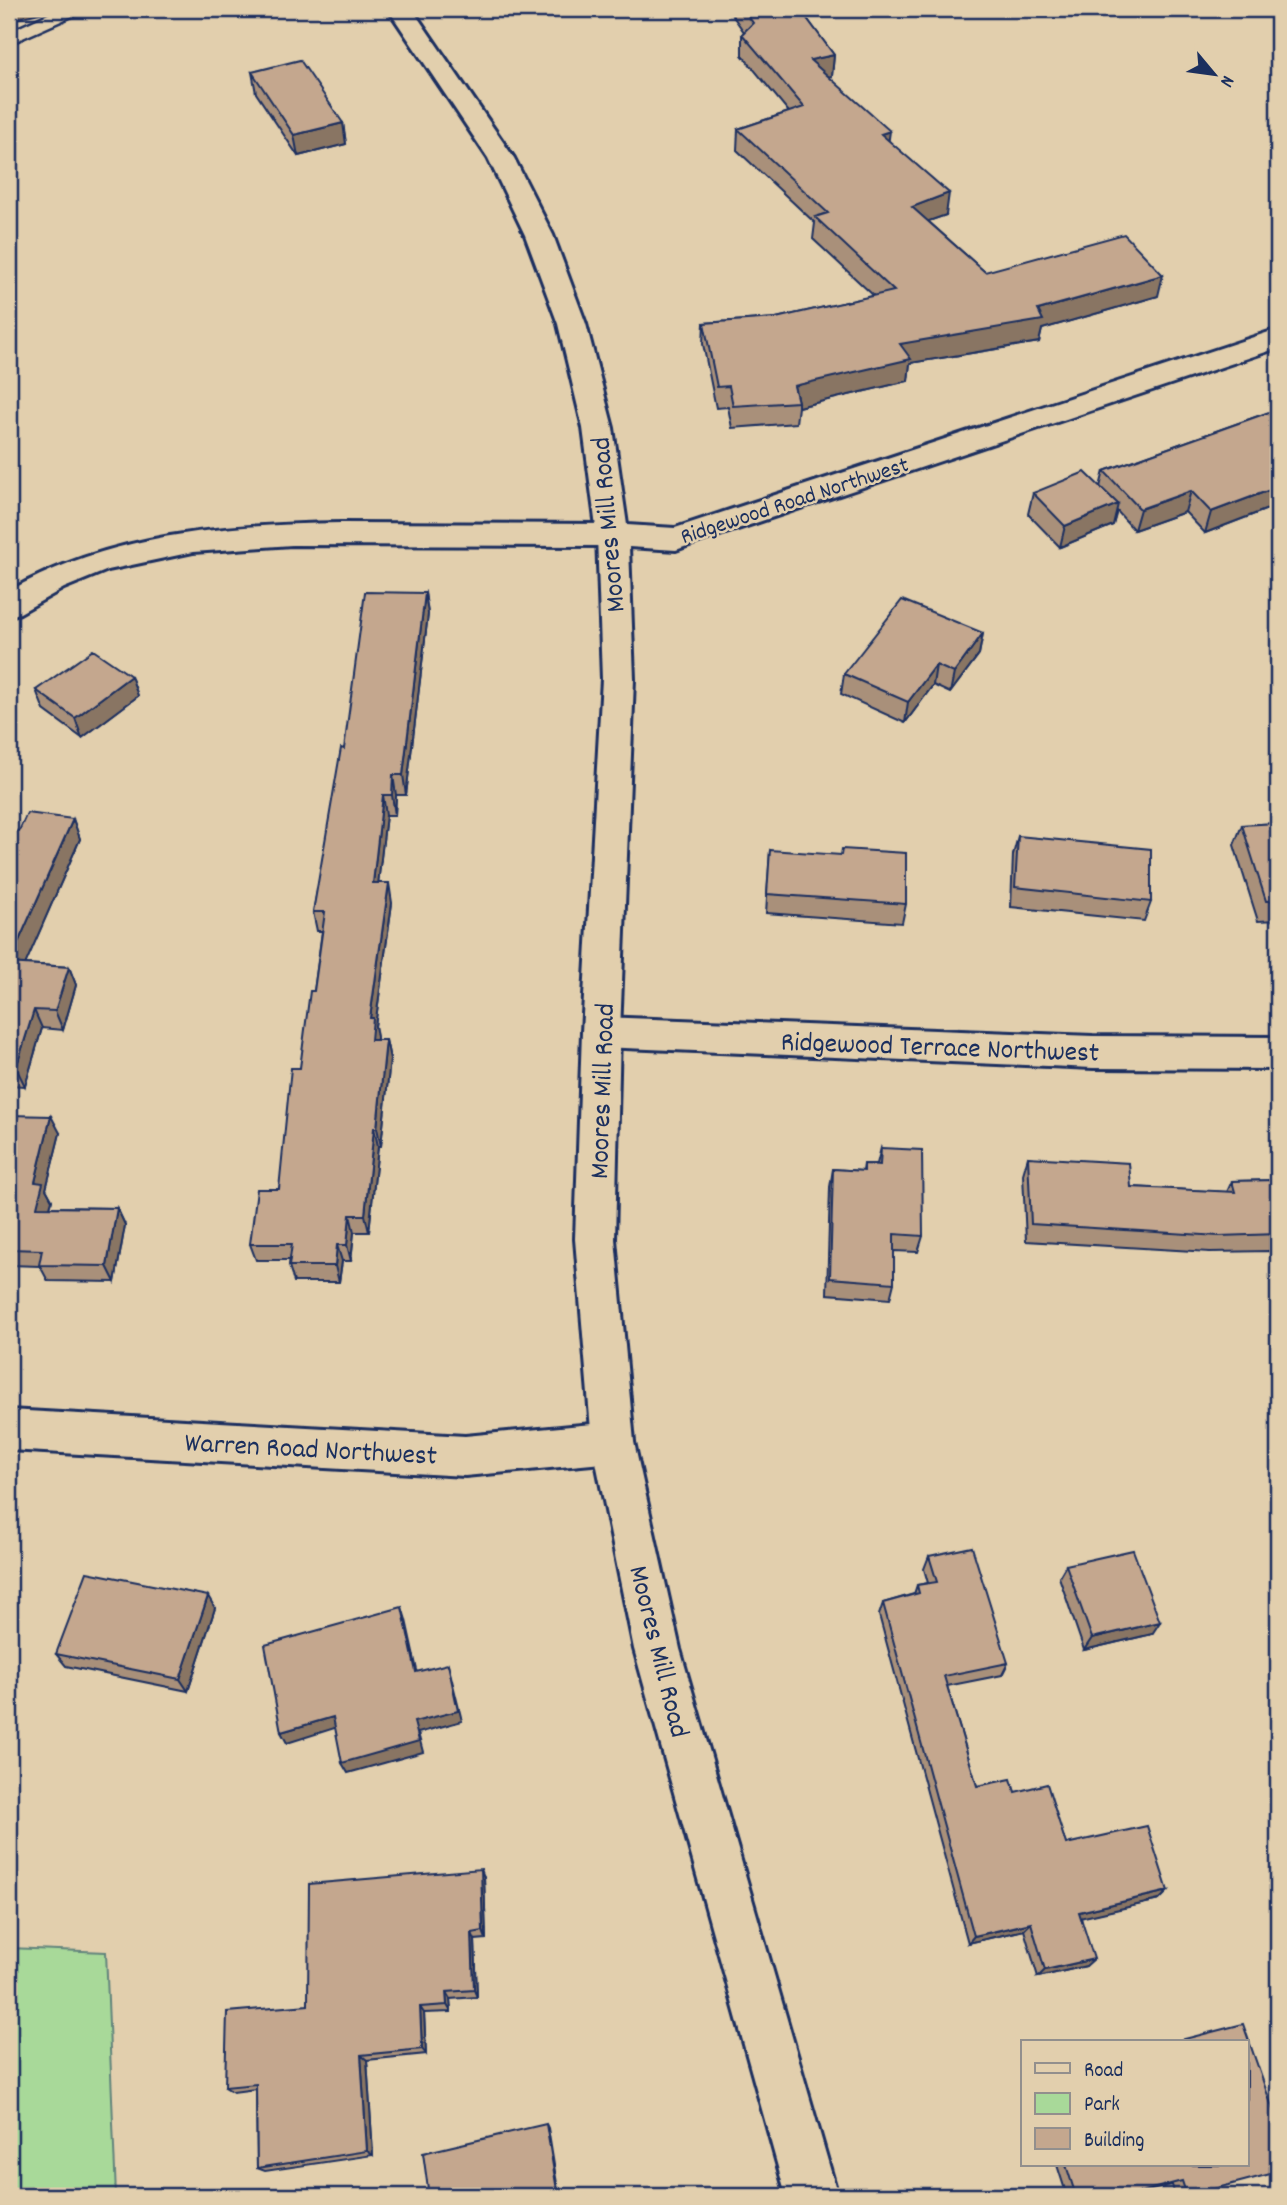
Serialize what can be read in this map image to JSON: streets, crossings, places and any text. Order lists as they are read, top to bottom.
{
  "streets": {
    "street": [
      "Ridgewood Road Northwest",
      "Moores Mill Road",
      "Ridgewood Terrace Northwest",
      "Warren Road Northwest"
    ]
  },
  "crossings": [
    ["Ridgewood Road Northwest", "Moores Mill Road"],
    ["Moores Mill Road", "Ridgewood Terrace Northwest"],
    ["Moores Mill Road", "Warren Road Northwest"]
  ],
  "legend": ["Road", "Park", "Building"],
  "north": "bottom right"
}
